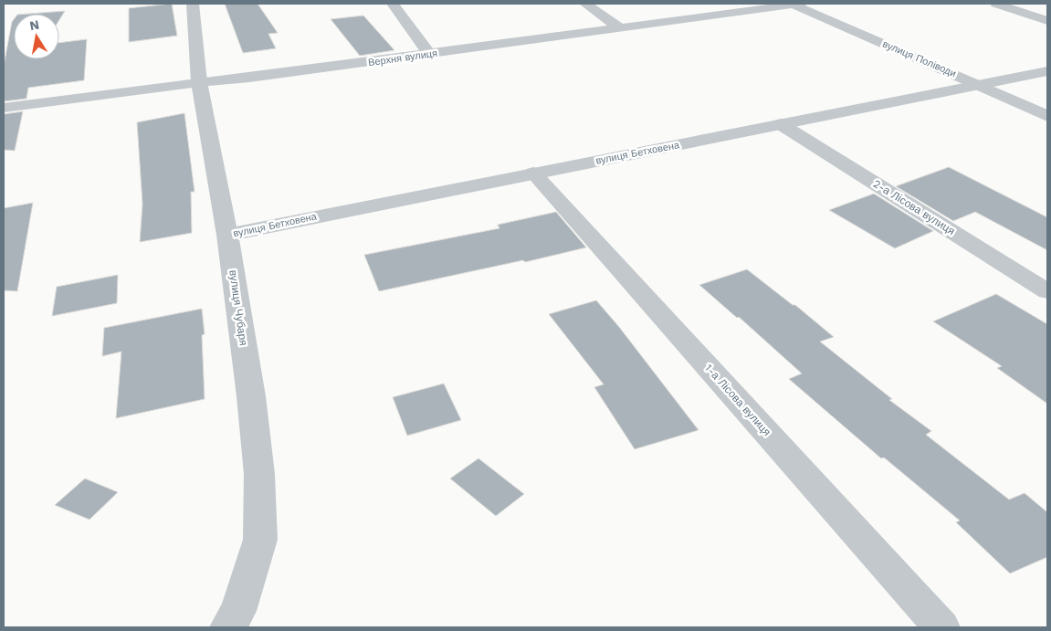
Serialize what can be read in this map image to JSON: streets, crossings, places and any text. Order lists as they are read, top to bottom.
{
  "streets": {
    "street": [
      "Верхня вулиця",
      "вулиця Поліводи",
      "вулиця Бетховена",
      "2-а Лісова вулиця",
      "вулиця Чубаря",
      "1-а Лісова вулиця"
    ]
  },
  "crossings": [
    ["Верхня вулиця", "вулиця Поліводи"],
    ["Верхня вулиця", "вулиця Чубаря"],
    ["вулиця Поліводи", "вулиця Бетховена"],
    ["вулиця Бетховена", "2-а Лісова вулиця"],
    ["вулиця Бетховена", "вулиця Чубаря"],
    ["вулиця Бетховена", "1-а Лісова вулиця"]
  ],
  "north": "top"
}
